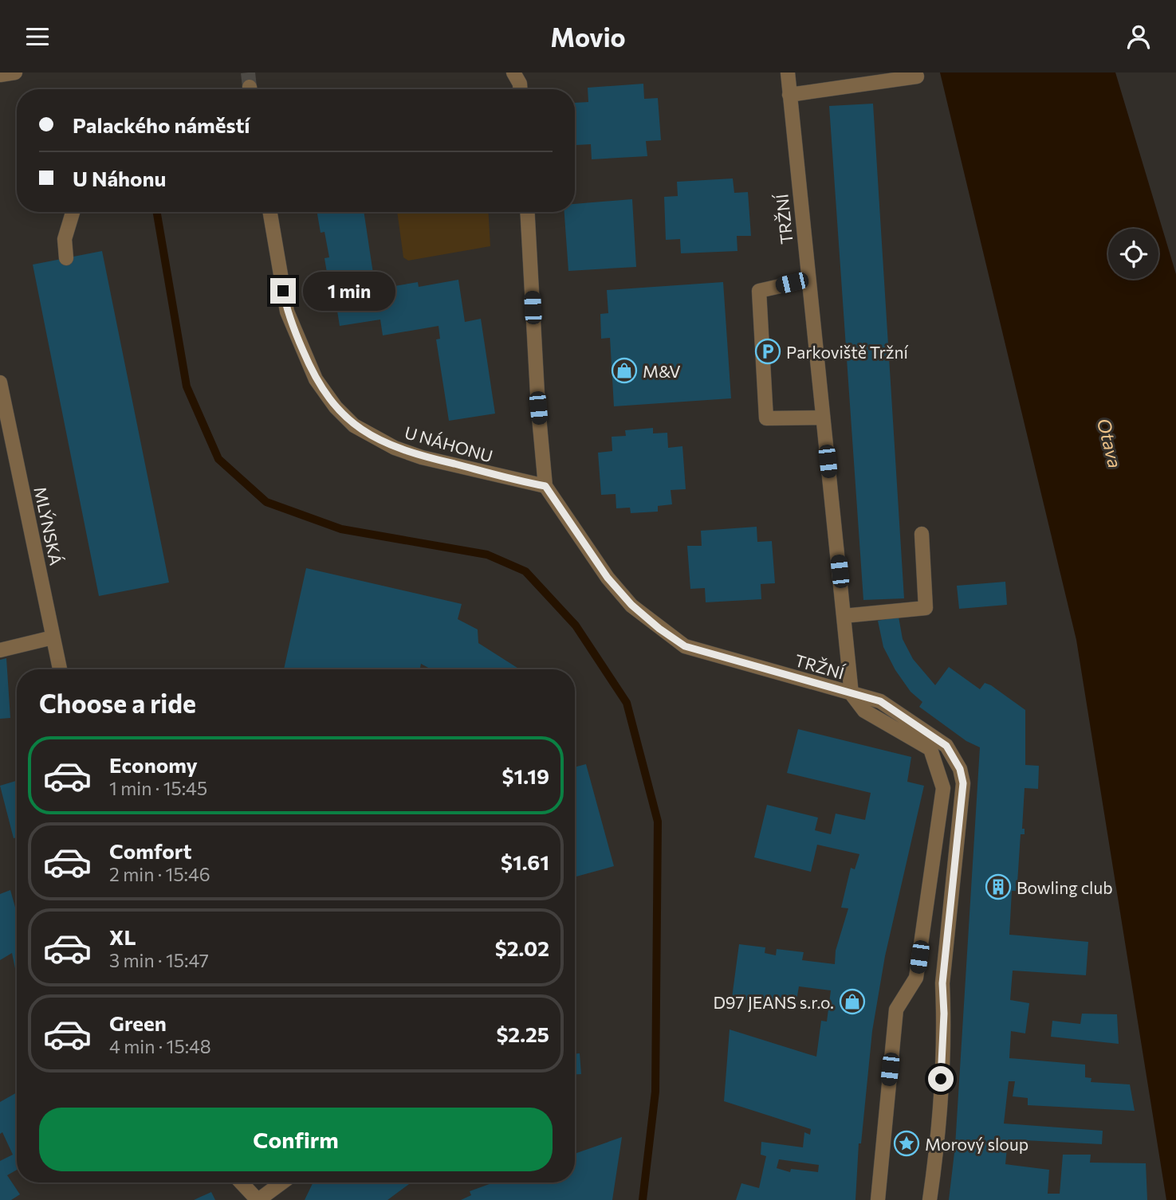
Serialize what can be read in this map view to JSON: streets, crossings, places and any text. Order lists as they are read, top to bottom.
{
  "streets": {
    "street": ["TRŽNÍ", "U NÁHONU", "MLÝNSKÁ"]
  },
  "crossings": [
    ["TRŽNÍ", "U NÁHONU"]
  ],
  "water": ["Otava"],
  "places": {
    "parking": ["Parkoviště Tržní"],
    "shop": ["M&V", "D97 JEANS s.r.o."],
    "building": ["Bowling club"],
    "place": ["Morový sloup"]
  },
  "page": {
    "header": "Movio",
    "banner": ["Palackého náměstí", "U Náhonu"],
    "bubble": "1 min",
    "heading": "Choose a ride",
    "list": [
      {
        "name": "Economy",
        "note": "1 min · 15:45",
        "value": "$1.19"
      },
      {
        "name": "Comfort",
        "note": "2 min · 15:46",
        "value": "$1.61"
      },
      {
        "name": "XL",
        "note": "3 min · 15:47",
        "value": "$2.02"
      },
      {
        "name": "Green",
        "note": "4 min · 15:48",
        "value": "$2.25"
      }
    ],
    "buttons": "Confirm"
  }
}
